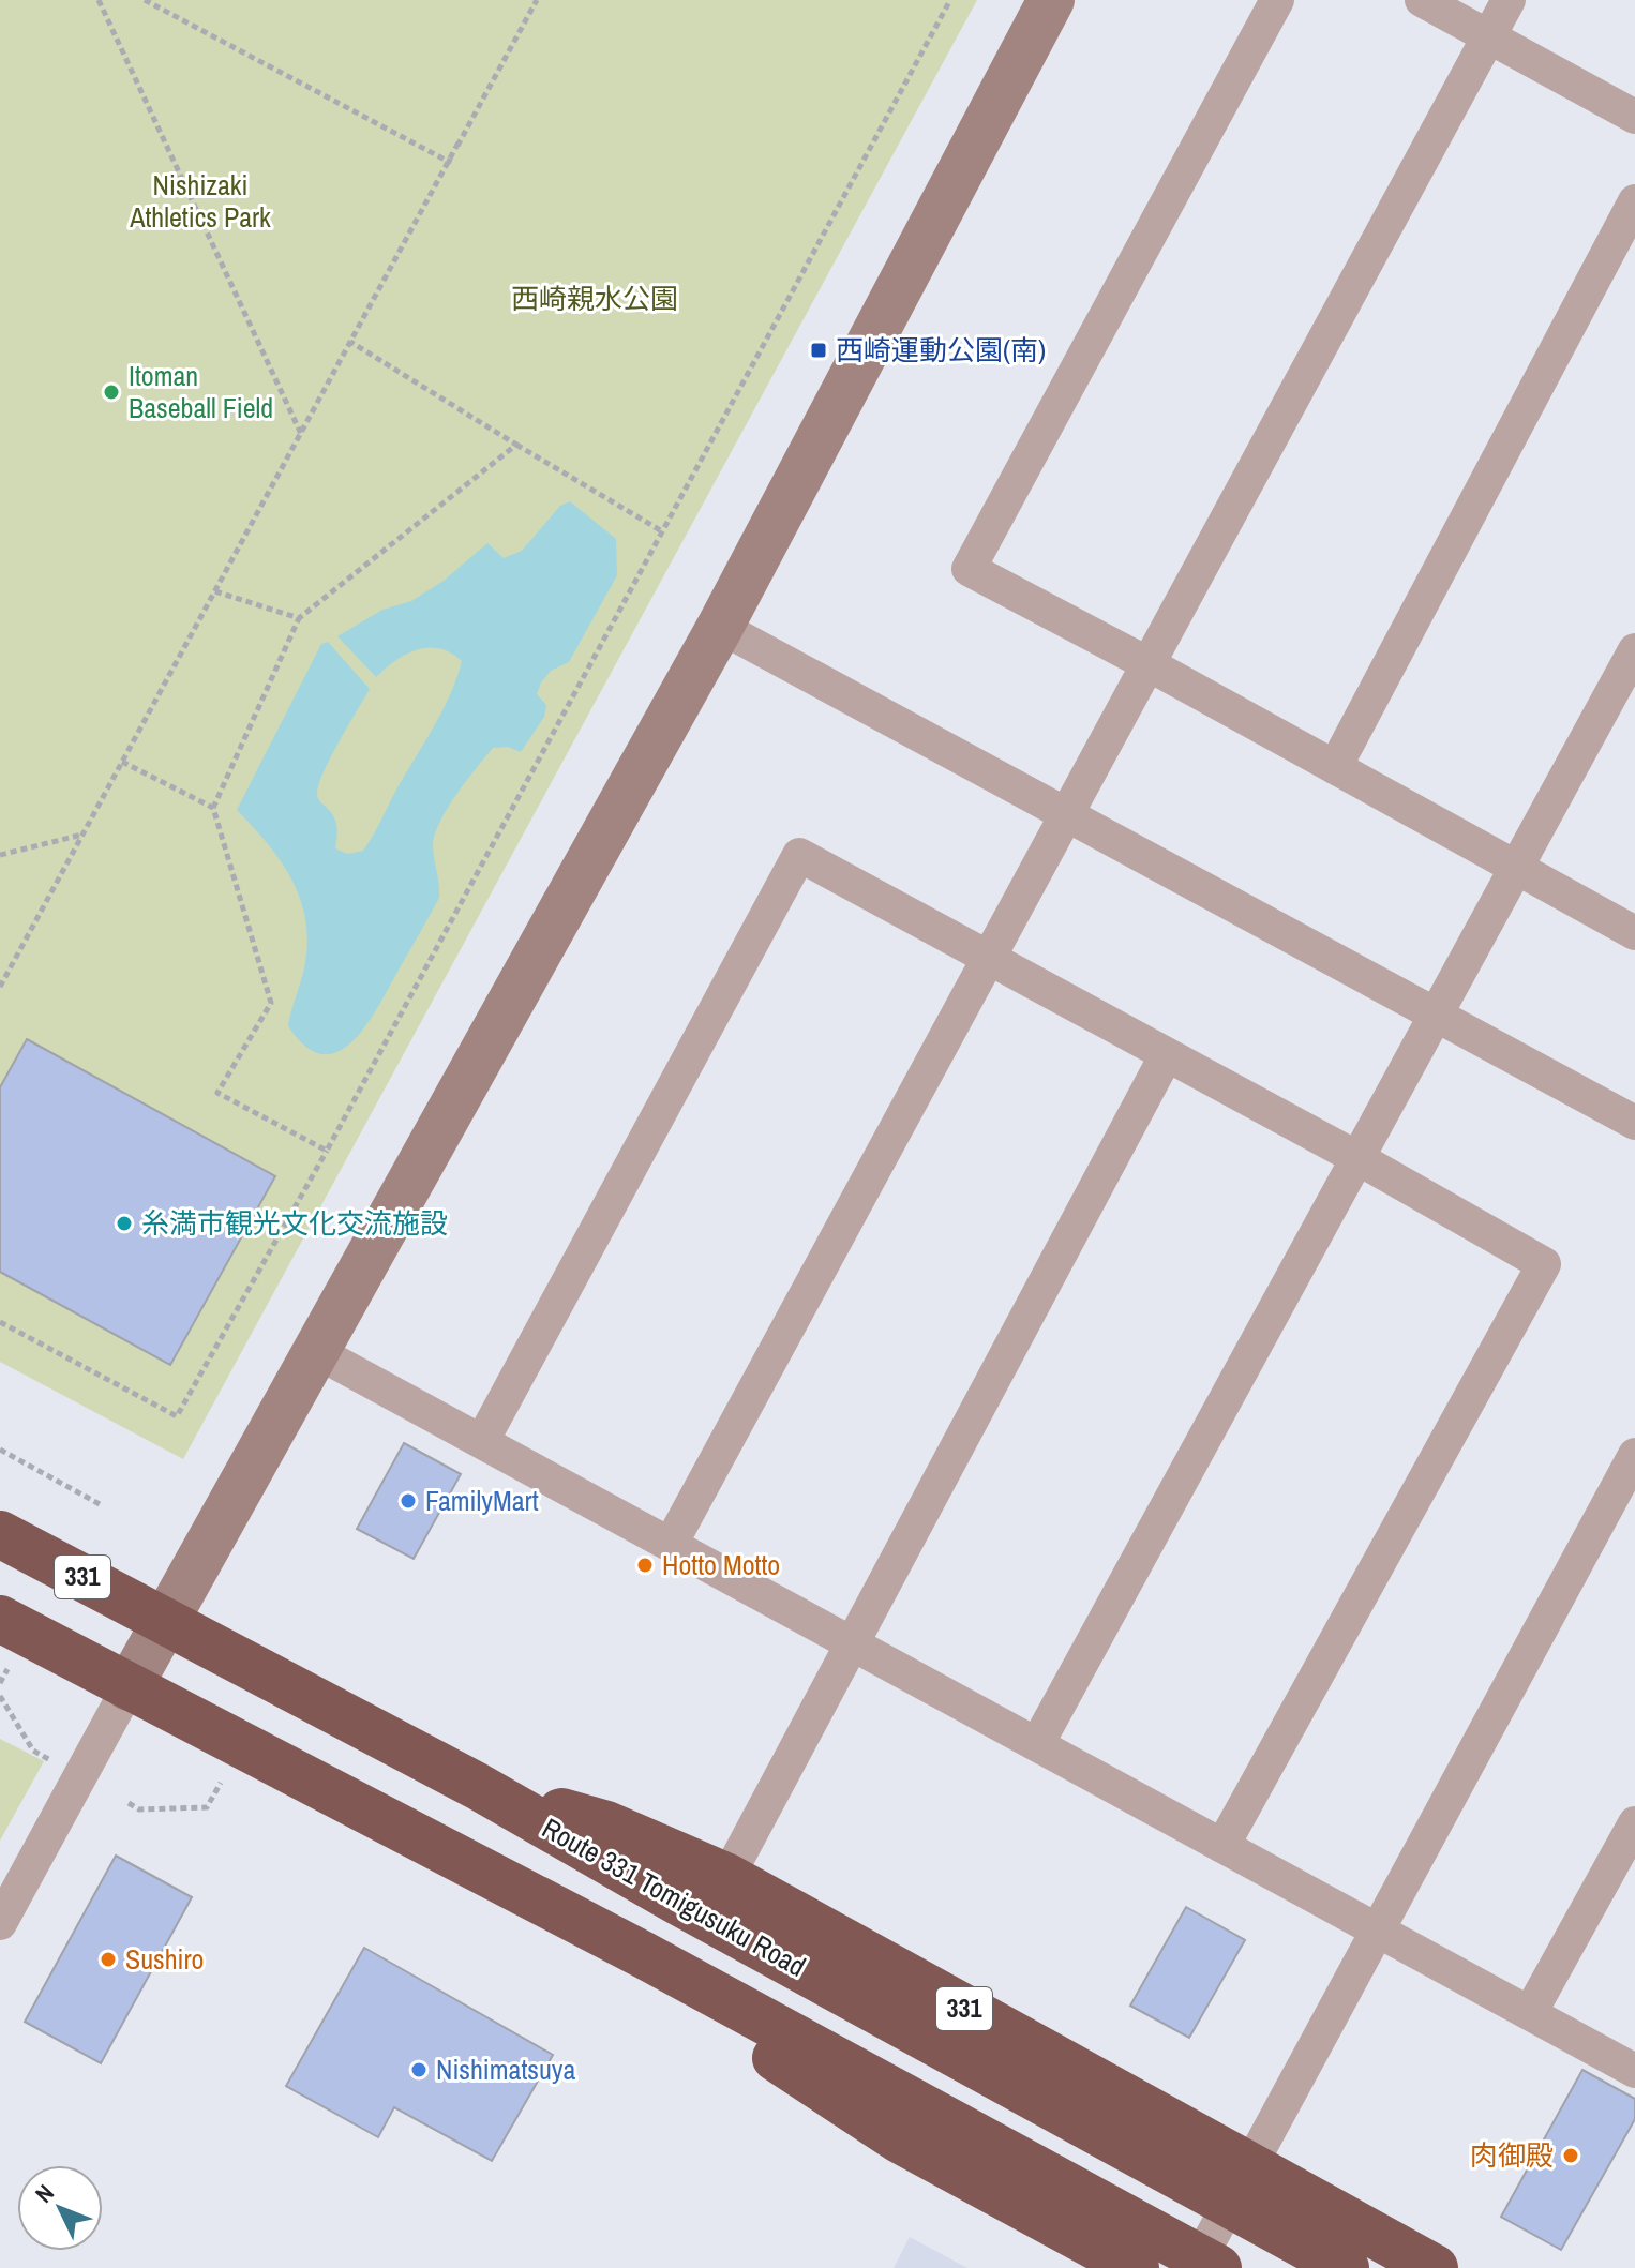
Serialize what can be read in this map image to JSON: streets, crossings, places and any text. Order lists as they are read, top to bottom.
{
  "streets": {
    "highway": ["331", "Route 331 Tomigusuku Road"]
  },
  "crossings": [
    ["331", "Route 331 Tomigusuku Road"]
  ],
  "parks": ["Nishizaki Athletics Park", "西崎親水公園"],
  "places": {
    "transit": ["西崎運動公園(南)"],
    "other": [
      "Itoman Baseball Field",
      "糸満市観光文化交流施設",
      "FamilyMart",
      "Hotto Motto",
      "Sushiro",
      "Nishimatsuya",
      "肉御殿"
    ]
  },
  "north": "top left"
}
